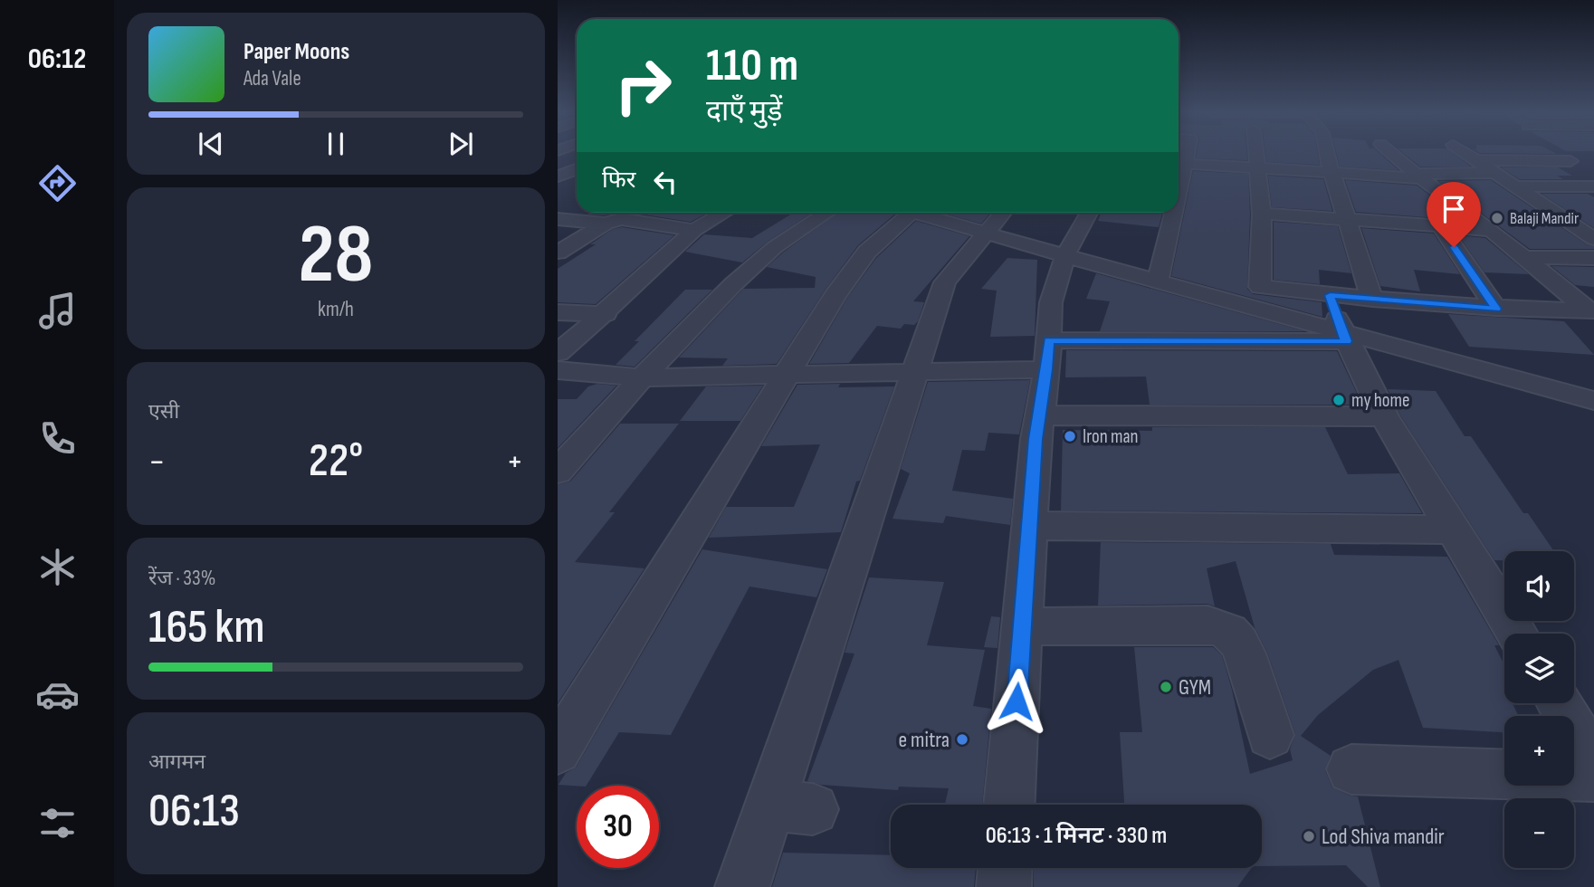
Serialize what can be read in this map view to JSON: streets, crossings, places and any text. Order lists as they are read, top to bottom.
{
  "places": [
    "Balaji Mandir",
    "my home",
    "Iron man",
    "GYM",
    "e mitra",
    "Lod Shiva mandir"
  ],
  "page": {
    "tabs": "06:12",
    "turn": ["110 m", "दाएँ मुड़ें"],
    "song": ["Paper Moons", "Ada Vale"],
    "then": "फिर",
    "tile": [
      ["28", "km/h"],
      "एसी",
      ["रेंज · 33%", "165 km"],
      ["आगमन", "06:13"]
    ],
    "heat": ["−", "22°", "+"],
    "map_buttons": ["+", "−"],
    "limit": "30",
    "trip": "06:13 · 1 मिनट · 330 m"
  }
}
